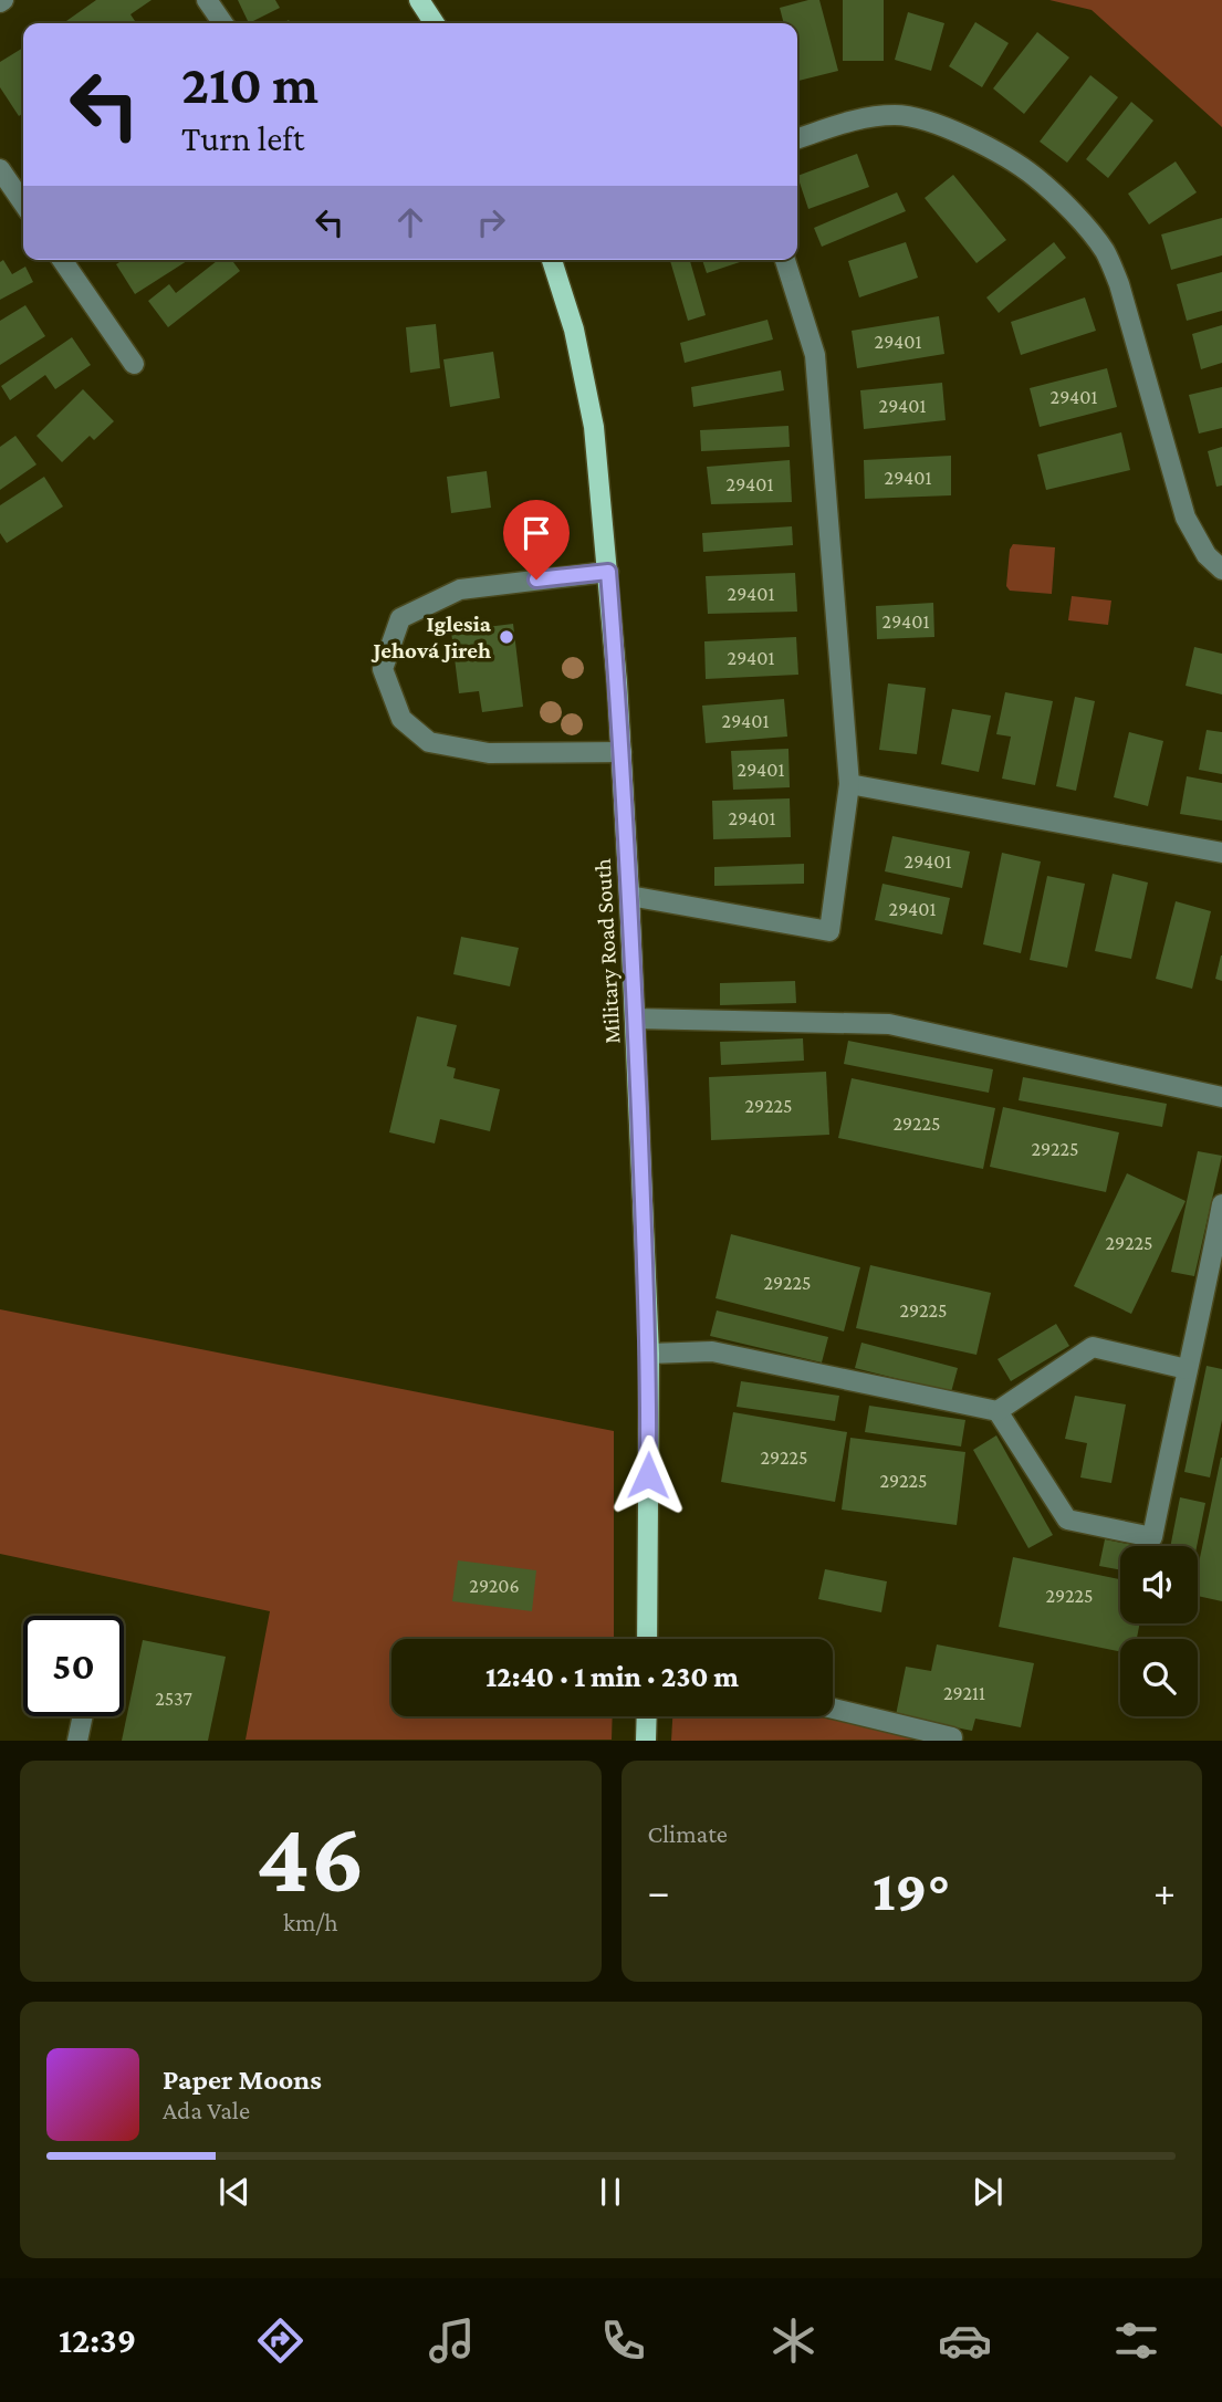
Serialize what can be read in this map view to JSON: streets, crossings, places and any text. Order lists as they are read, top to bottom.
{
  "streets": {
    "main road": ["Military Road South"]
  },
  "places": ["Iglesia Jehová Jireh"],
  "house_numbers": [
    "29401",
    "29401",
    "29401",
    "29401",
    "29401",
    "29401",
    "29401",
    "29401",
    "29401",
    "29401",
    "29401",
    "29401",
    "29401",
    "29225",
    "29225",
    "29225",
    "29225",
    "29225",
    "29225",
    "29225",
    "29225",
    "29206",
    "29225",
    "29211",
    "2537"
  ],
  "page": {
    "turn": ["210 m", "Turn left"],
    "limit": "50",
    "trip": "12:40 · 1 min · 230 m",
    "tile": [
      ["46", "km/h"],
      "Climate"
    ],
    "heat": ["−", "19°", "+"],
    "song": ["Paper Moons", "Ada Vale"],
    "tabs": "12:39"
  }
}
